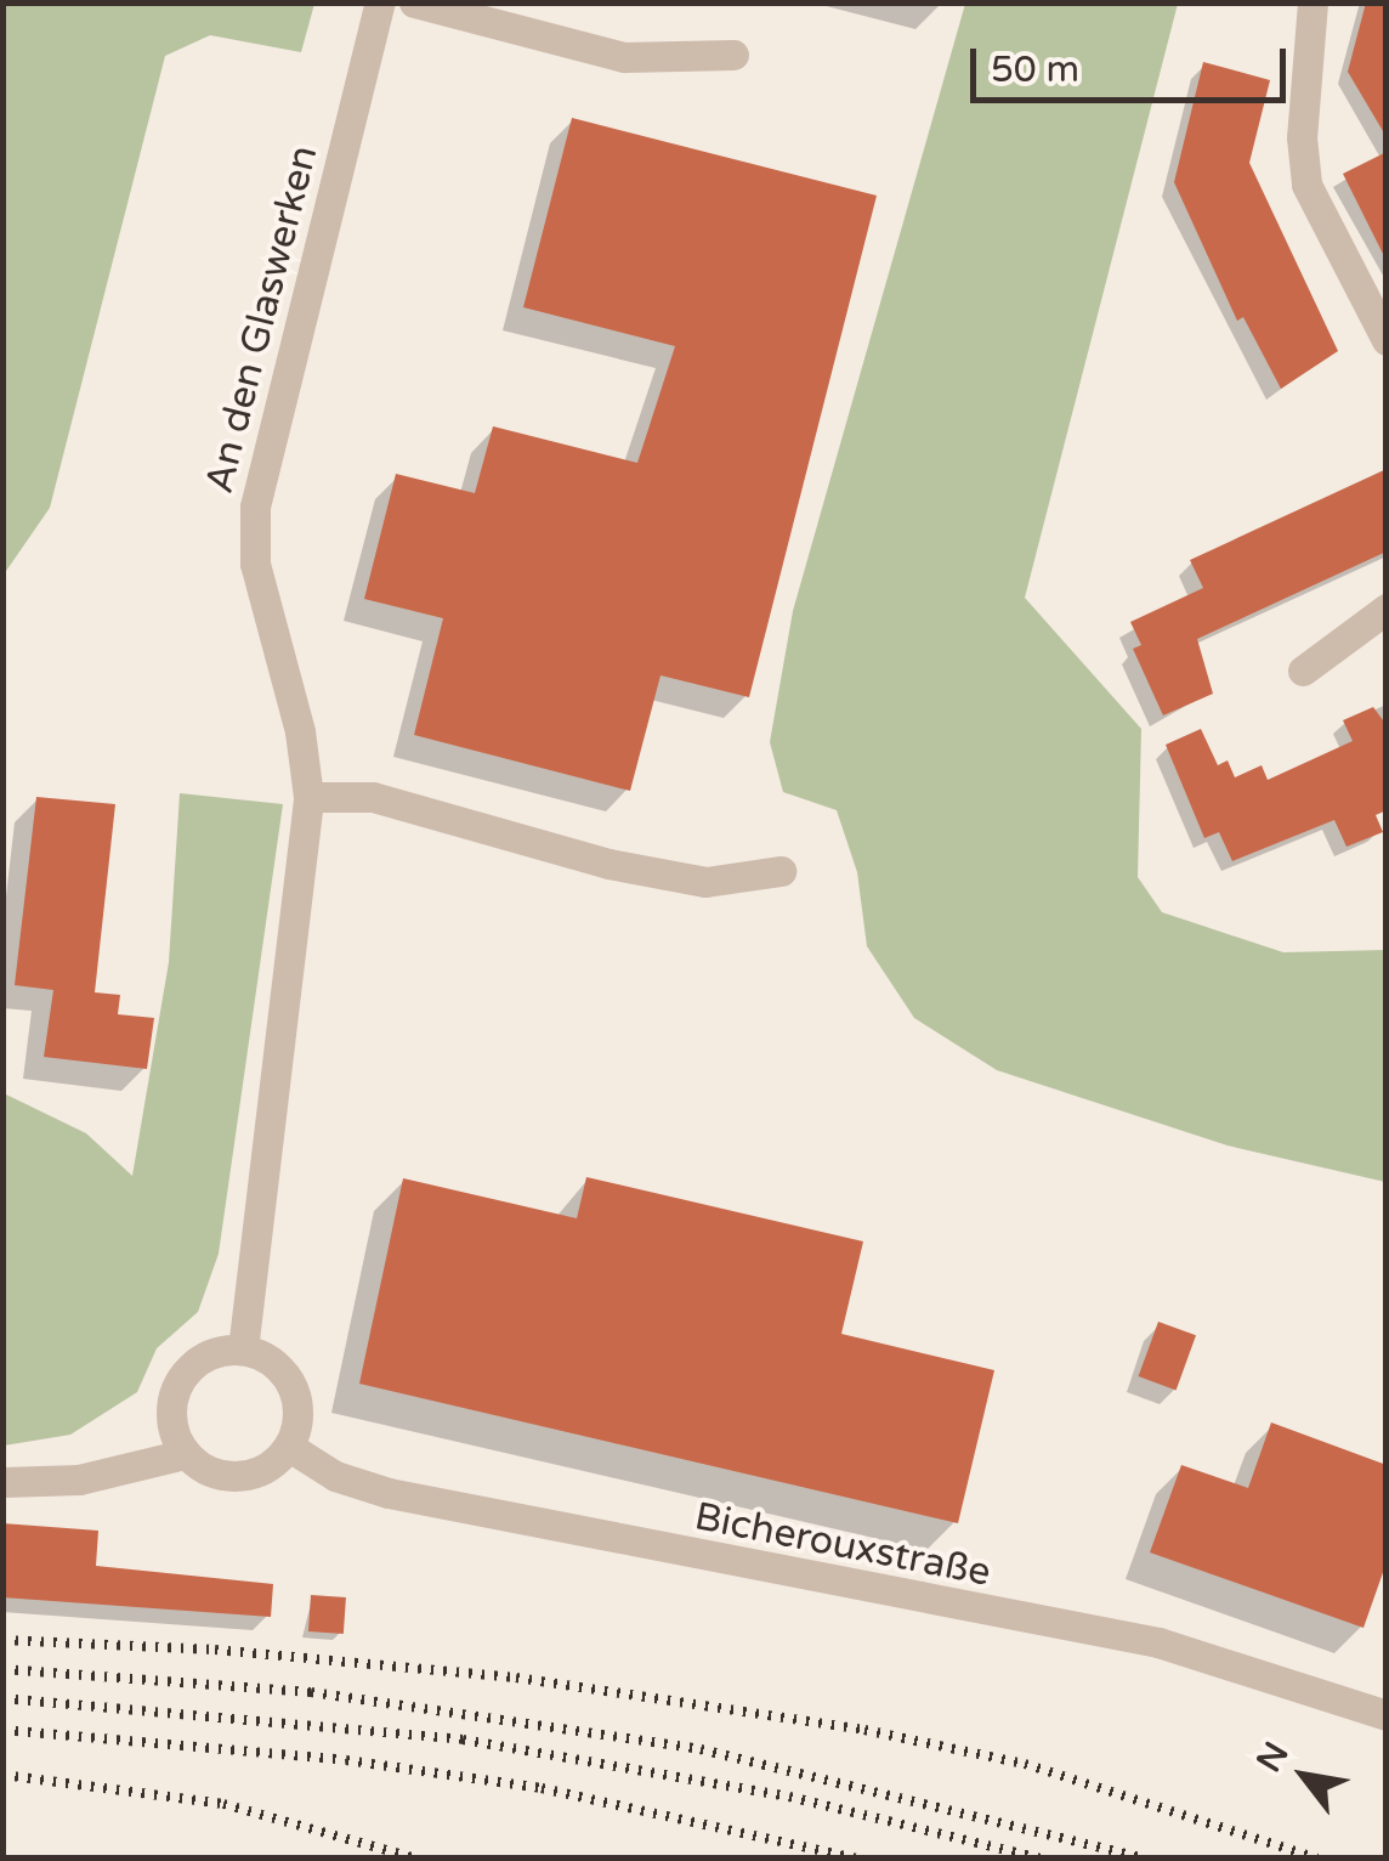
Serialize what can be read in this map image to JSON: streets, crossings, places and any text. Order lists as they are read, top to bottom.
{
  "streets": {
    "street": ["An den Glaswerken", "Bicherouxstraße"]
  },
  "crossings": [
    ["An den Glaswerken", "Bicherouxstraße"]
  ],
  "scale_bar": "50 m",
  "north": "top left"
}
